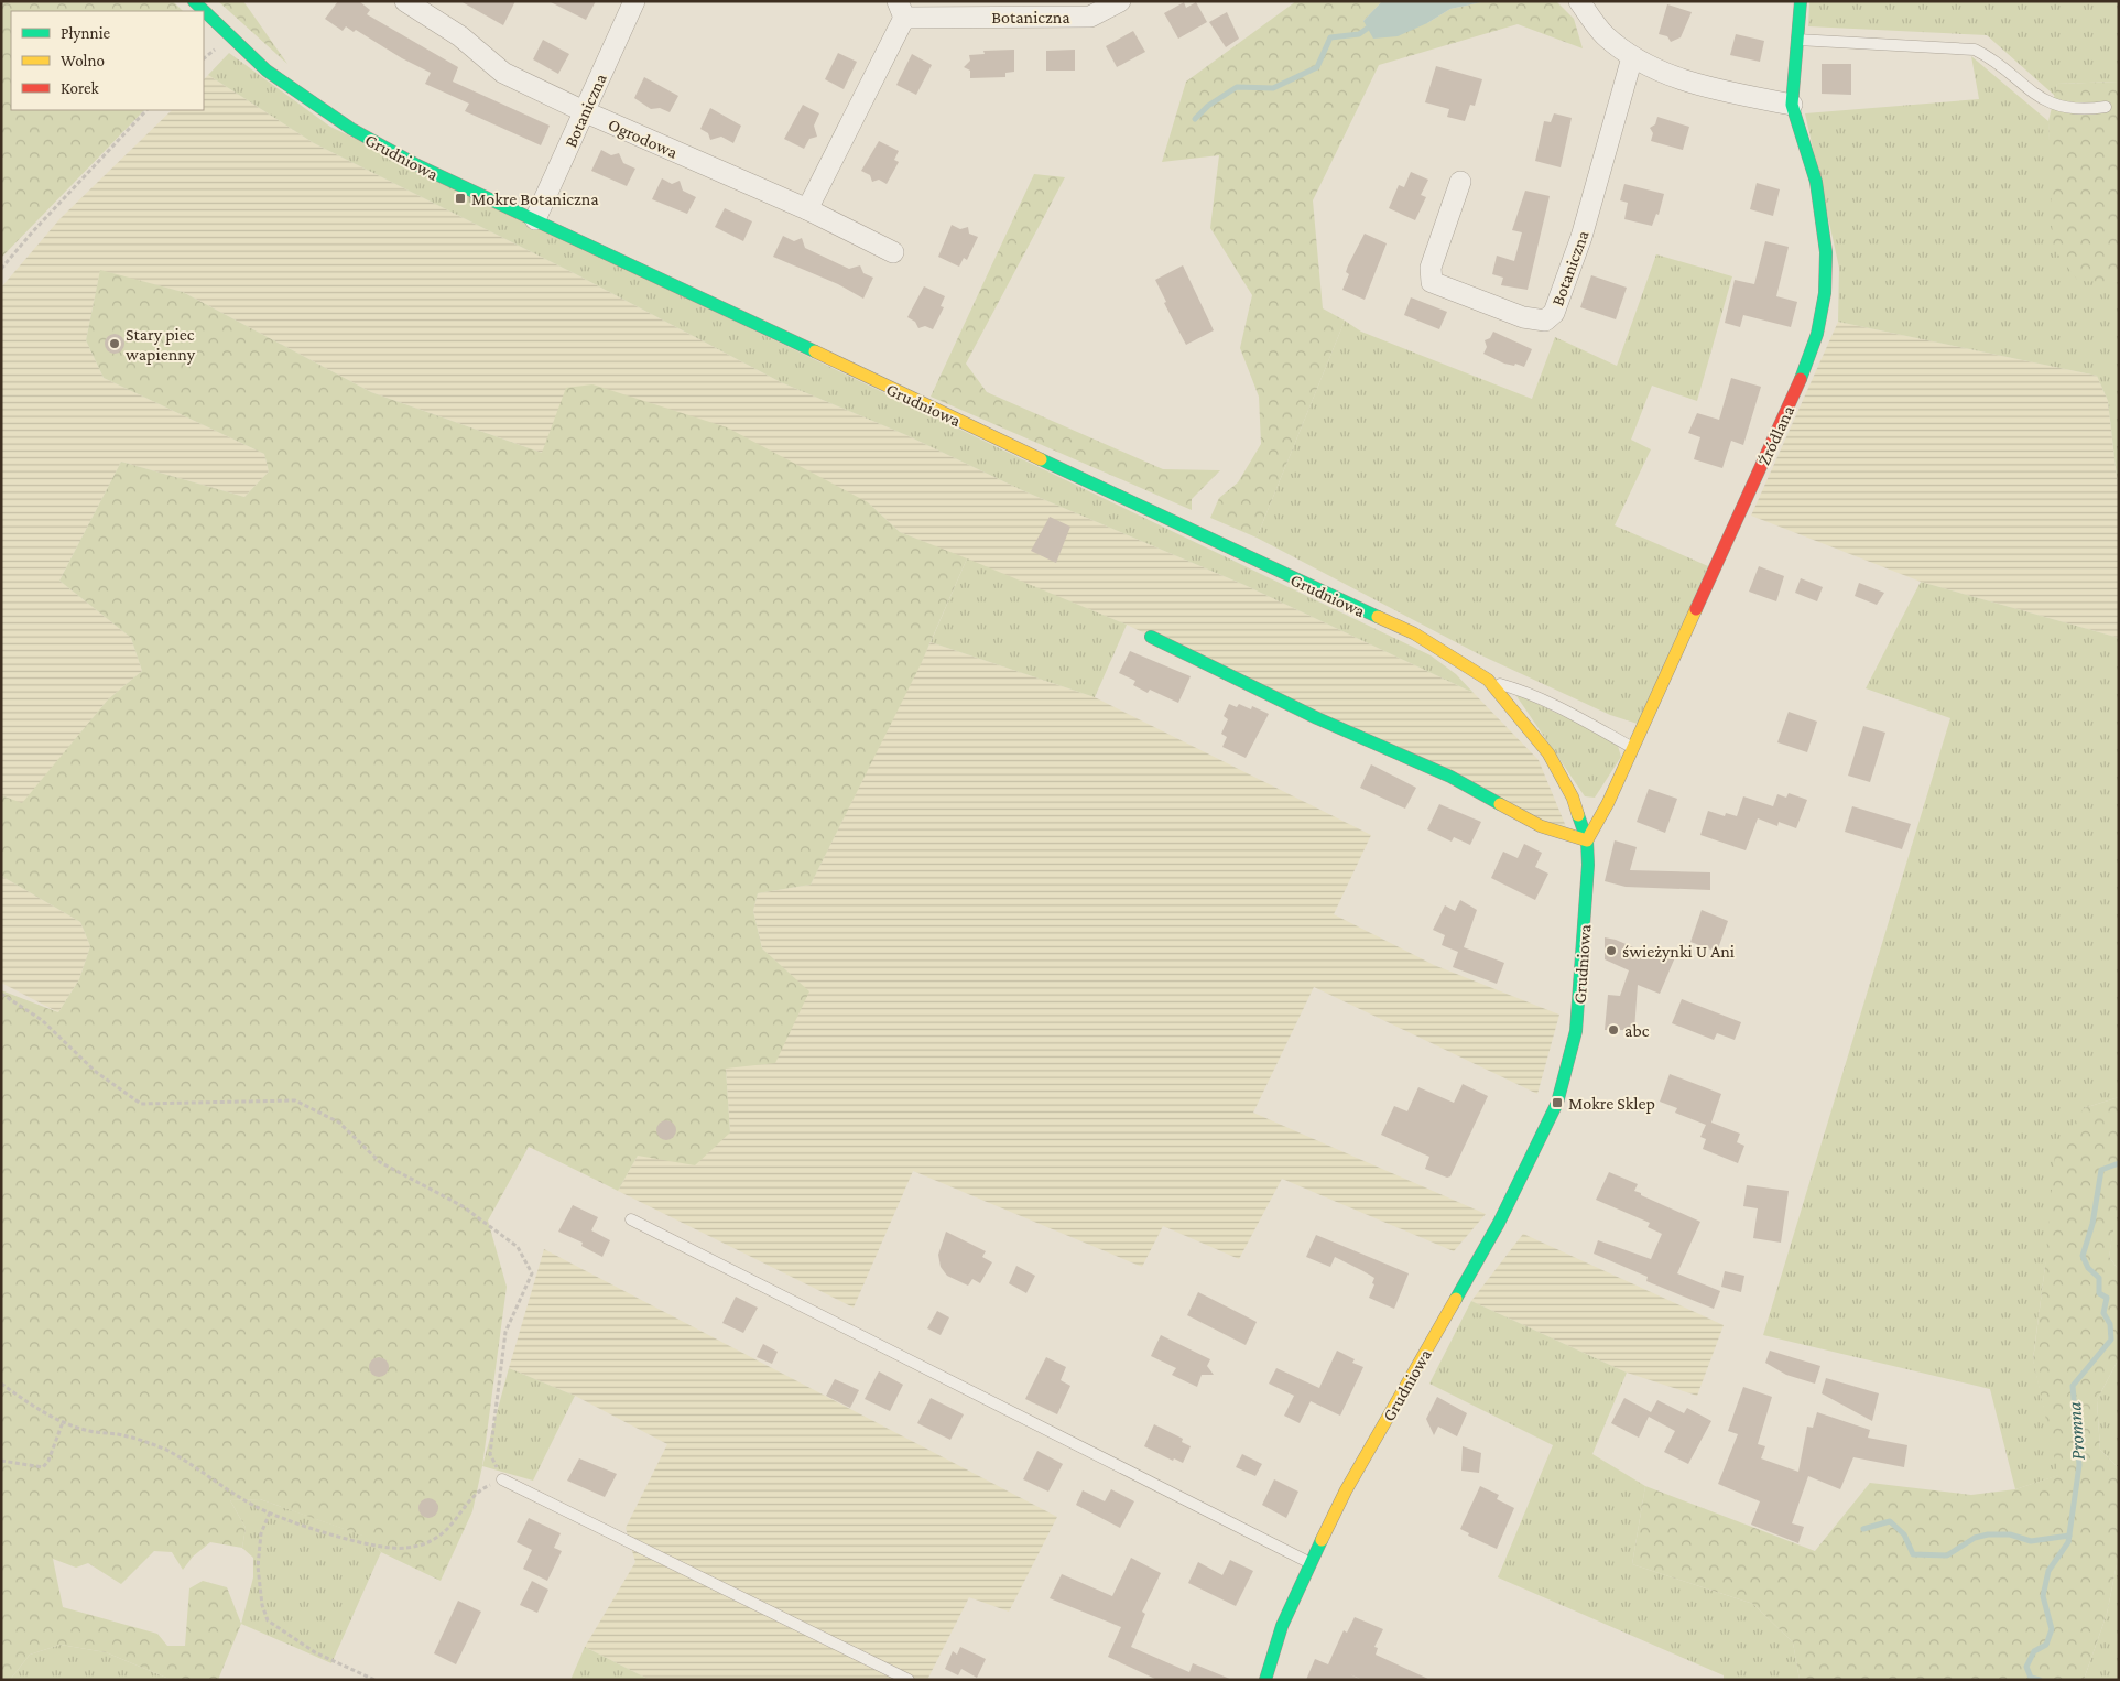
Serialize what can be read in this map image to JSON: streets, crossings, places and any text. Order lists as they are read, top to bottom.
{
  "streets": {
    "street": [
      "Botaniczna",
      "Ogrodowa",
      "Grudniowa",
      "Źródlana"
    ]
  },
  "crossings": [
    ["Botaniczna", "Ogrodowa"],
    ["Botaniczna", "Grudniowa"],
    ["Grudniowa", "Źródlana"]
  ],
  "water": ["Promna"],
  "places": {
    "transit": ["Mokre Botaniczna", "Mokre Sklep"],
    "other": ["Stary piec wapienny", "świeżynki U Ani", "abc"]
  },
  "legend": ["Płynnie", "Wolno", "Korek"]
}
